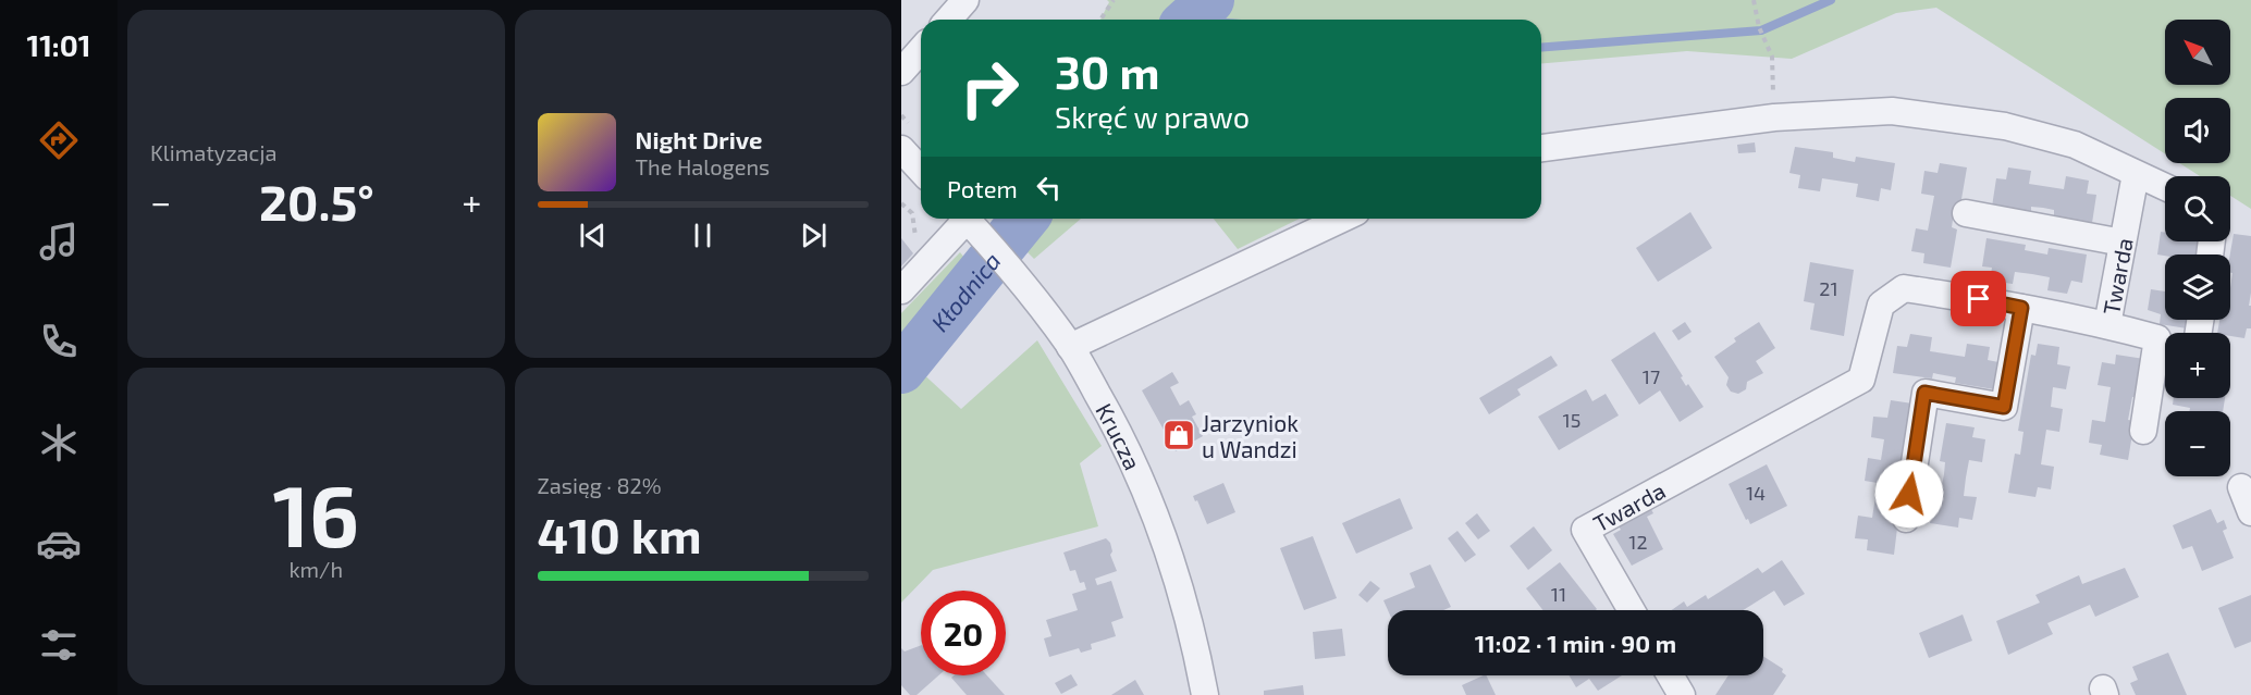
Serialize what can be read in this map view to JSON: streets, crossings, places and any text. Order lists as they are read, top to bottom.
{
  "streets": {
    "street": ["Twarda", "Krucza"]
  },
  "water": ["Kłodnica"],
  "places": {
    "shop": ["Jarzyniok u Wandzi"]
  },
  "house_numbers": [
    "21",
    "17",
    "15",
    "14",
    "12",
    "11"
  ],
  "north": "top left",
  "page": {
    "tabs": "11:01",
    "tile": [
      "Klimatyzacja",
      ["16", "km/h"],
      ["Zasięg · 82%", "410 km"]
    ],
    "map_buttons": ["+", "−"],
    "turn": ["30 m", "Skręć w prawo"],
    "song": ["Night Drive", "The Halogens"],
    "then": "Potem",
    "heat": ["−", "20.5°", "+"],
    "limit": "20",
    "trip": "11:02 · 1 min · 90 m"
  }
}
